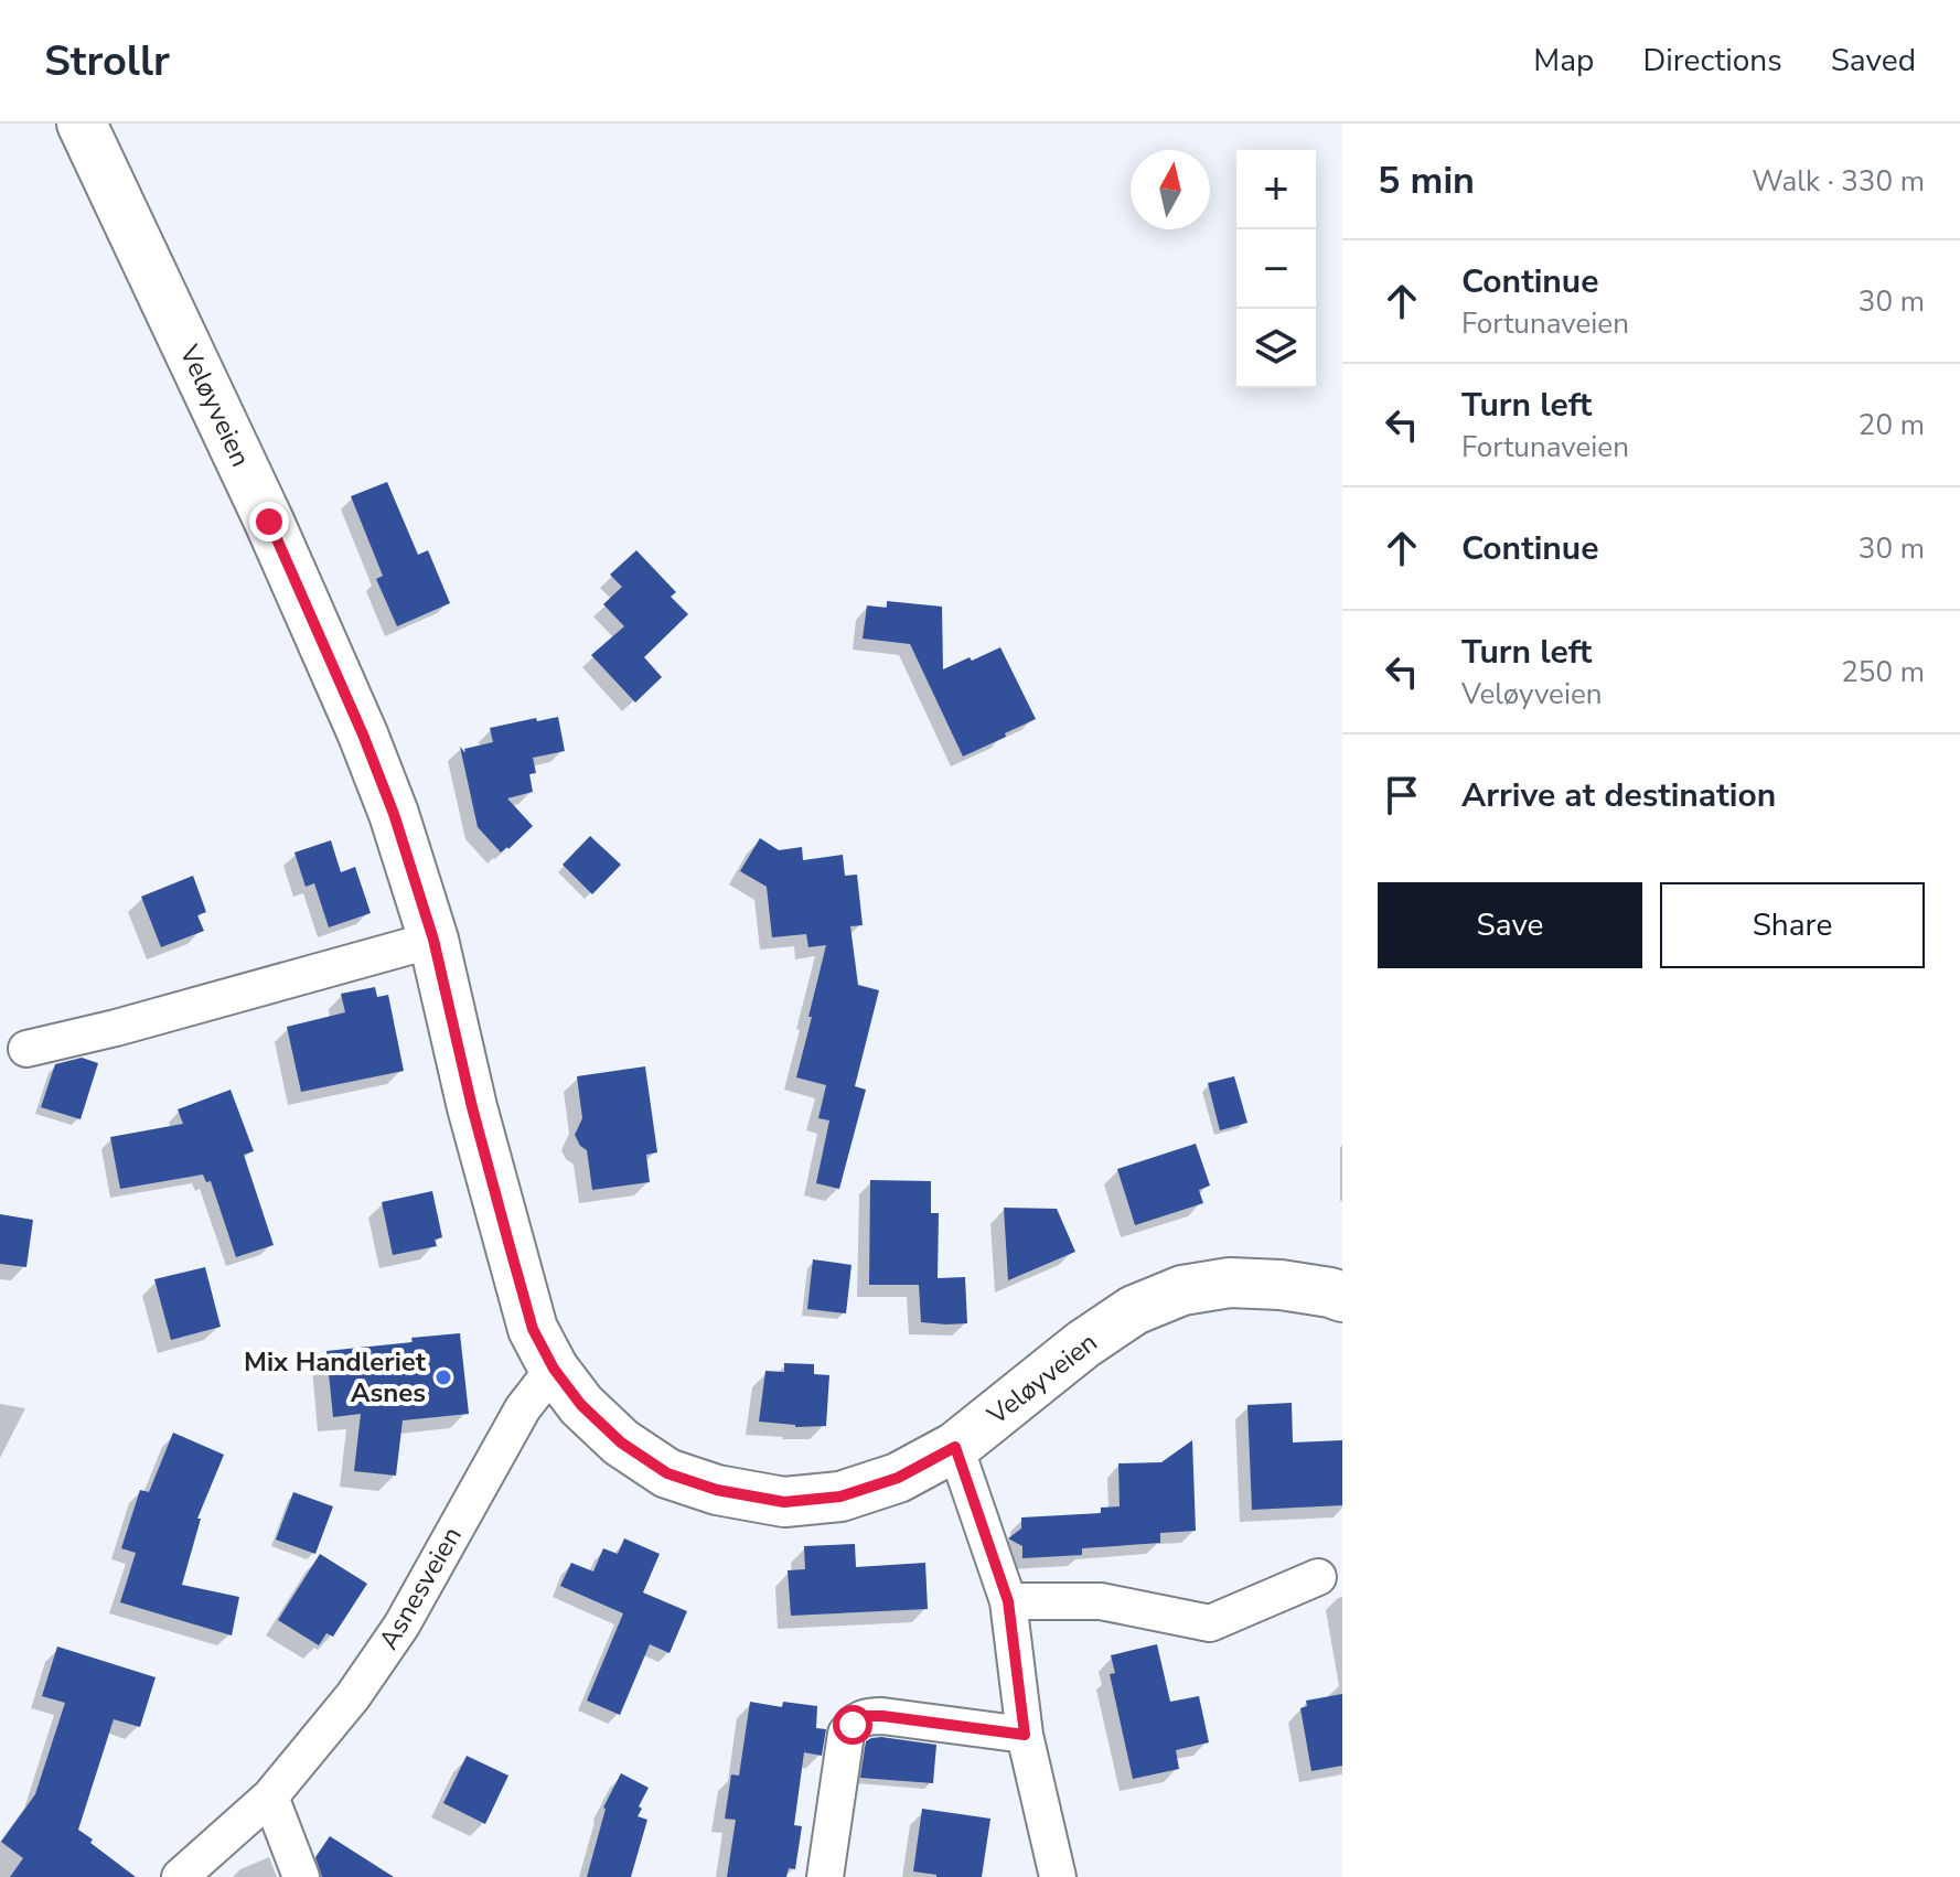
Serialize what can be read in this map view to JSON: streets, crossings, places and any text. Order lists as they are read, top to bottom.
{
  "streets": {
    "main road": ["Veløyveien"],
    "street": ["Asnesveien"]
  },
  "crossings": [
    ["Veløyveien", "Asnesveien"]
  ],
  "places": ["Mix Handleriet Asnes"],
  "north": "top",
  "page": {
    "header": "Strollr",
    "nav": ["Map", "Directions", "Saved"],
    "heading": ["5 min", "Walk · 330 m"],
    "map_buttons": ["+", "−"],
    "list": [
      ["Continue", "Fortunaveien", "30 m"],
      ["Turn left", "Fortunaveien", "20 m"],
      ["Continue", "30 m"],
      ["Turn left", "Veløyveien", "250 m"],
      "Arrive at destination"
    ],
    "buttons": ["Save", "Share"]
  }
}
